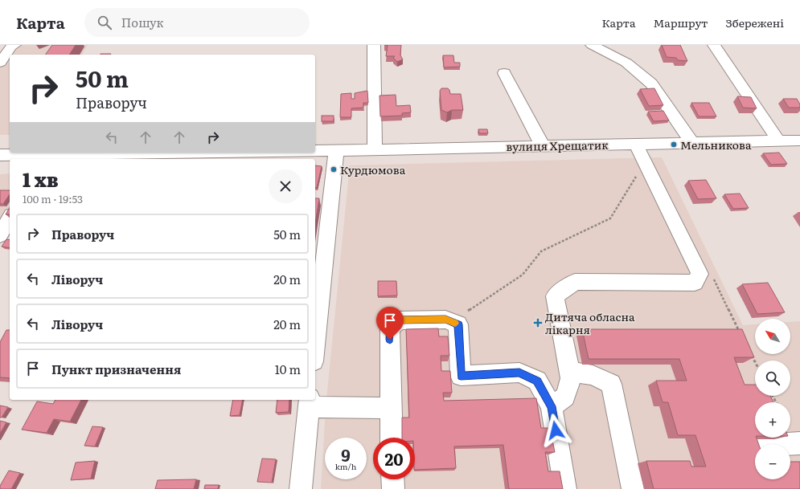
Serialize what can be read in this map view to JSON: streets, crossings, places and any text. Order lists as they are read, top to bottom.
{
  "streets": {
    "street": ["вулиця Хрещатик"]
  },
  "places": {
    "other": ["Мельникова", "Курдюмова"],
    "health": ["Дитяча обласна лікарня"]
  },
  "north": "top left",
  "page": {
    "header": "Карта",
    "search": "Пошук",
    "nav": ["Карта", "Маршрут", "Збережені"],
    "turn": ["50 m", "Праворуч"],
    "heading": ["1 хв", "100 m · 19:53"],
    "list": [
      {
        "name": "Праворуч",
        "value": "50 m"
      },
      {
        "name": "Ліворуч",
        "value": "20 m"
      },
      {
        "name": "Ліворуч",
        "value": "20 m"
      },
      {
        "name": "Пункт призначення",
        "value": "10 m"
      }
    ],
    "map_buttons": ["+", "−"],
    "speed": "9 km/h",
    "limit": "20"
  }
}
